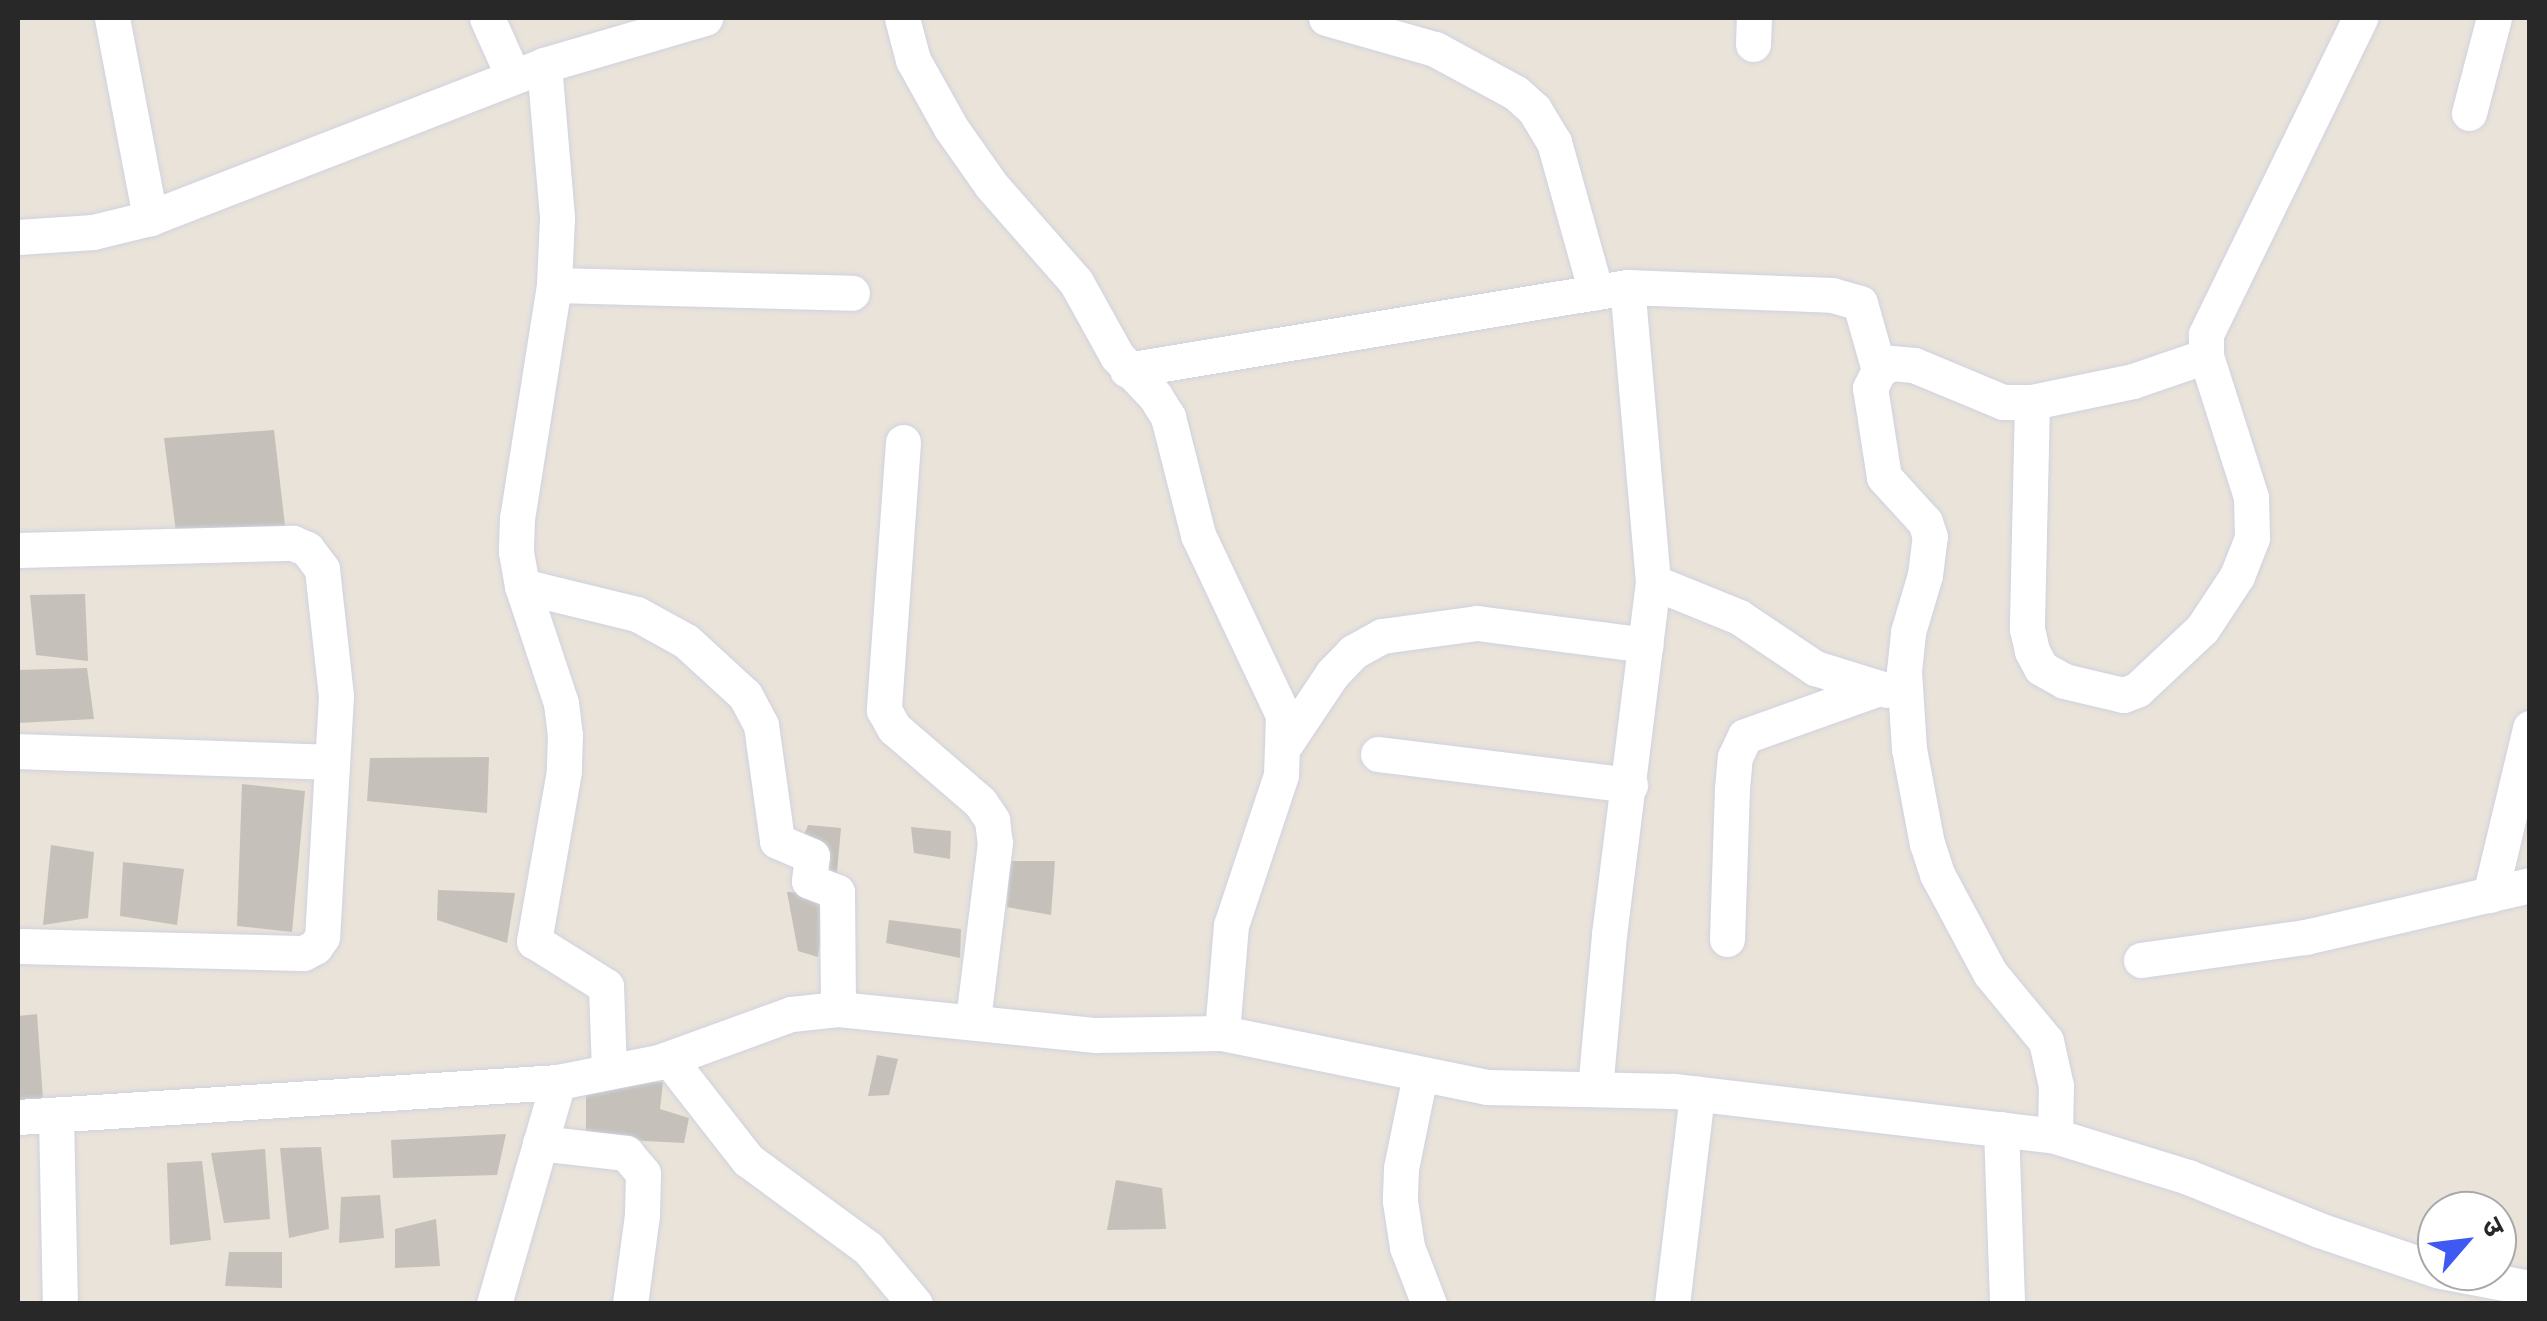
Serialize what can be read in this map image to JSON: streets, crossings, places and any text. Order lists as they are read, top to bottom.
{
  "north": "top right"
}
